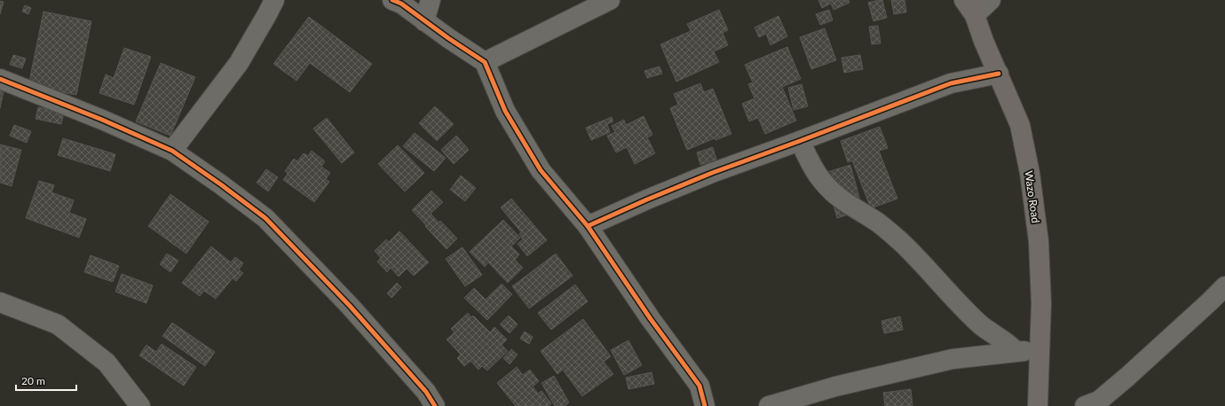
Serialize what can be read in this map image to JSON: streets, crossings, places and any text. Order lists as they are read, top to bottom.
{
  "streets": {
    "main road": ["Wazo Road"]
  },
  "scale_bar": "20 m"
}
